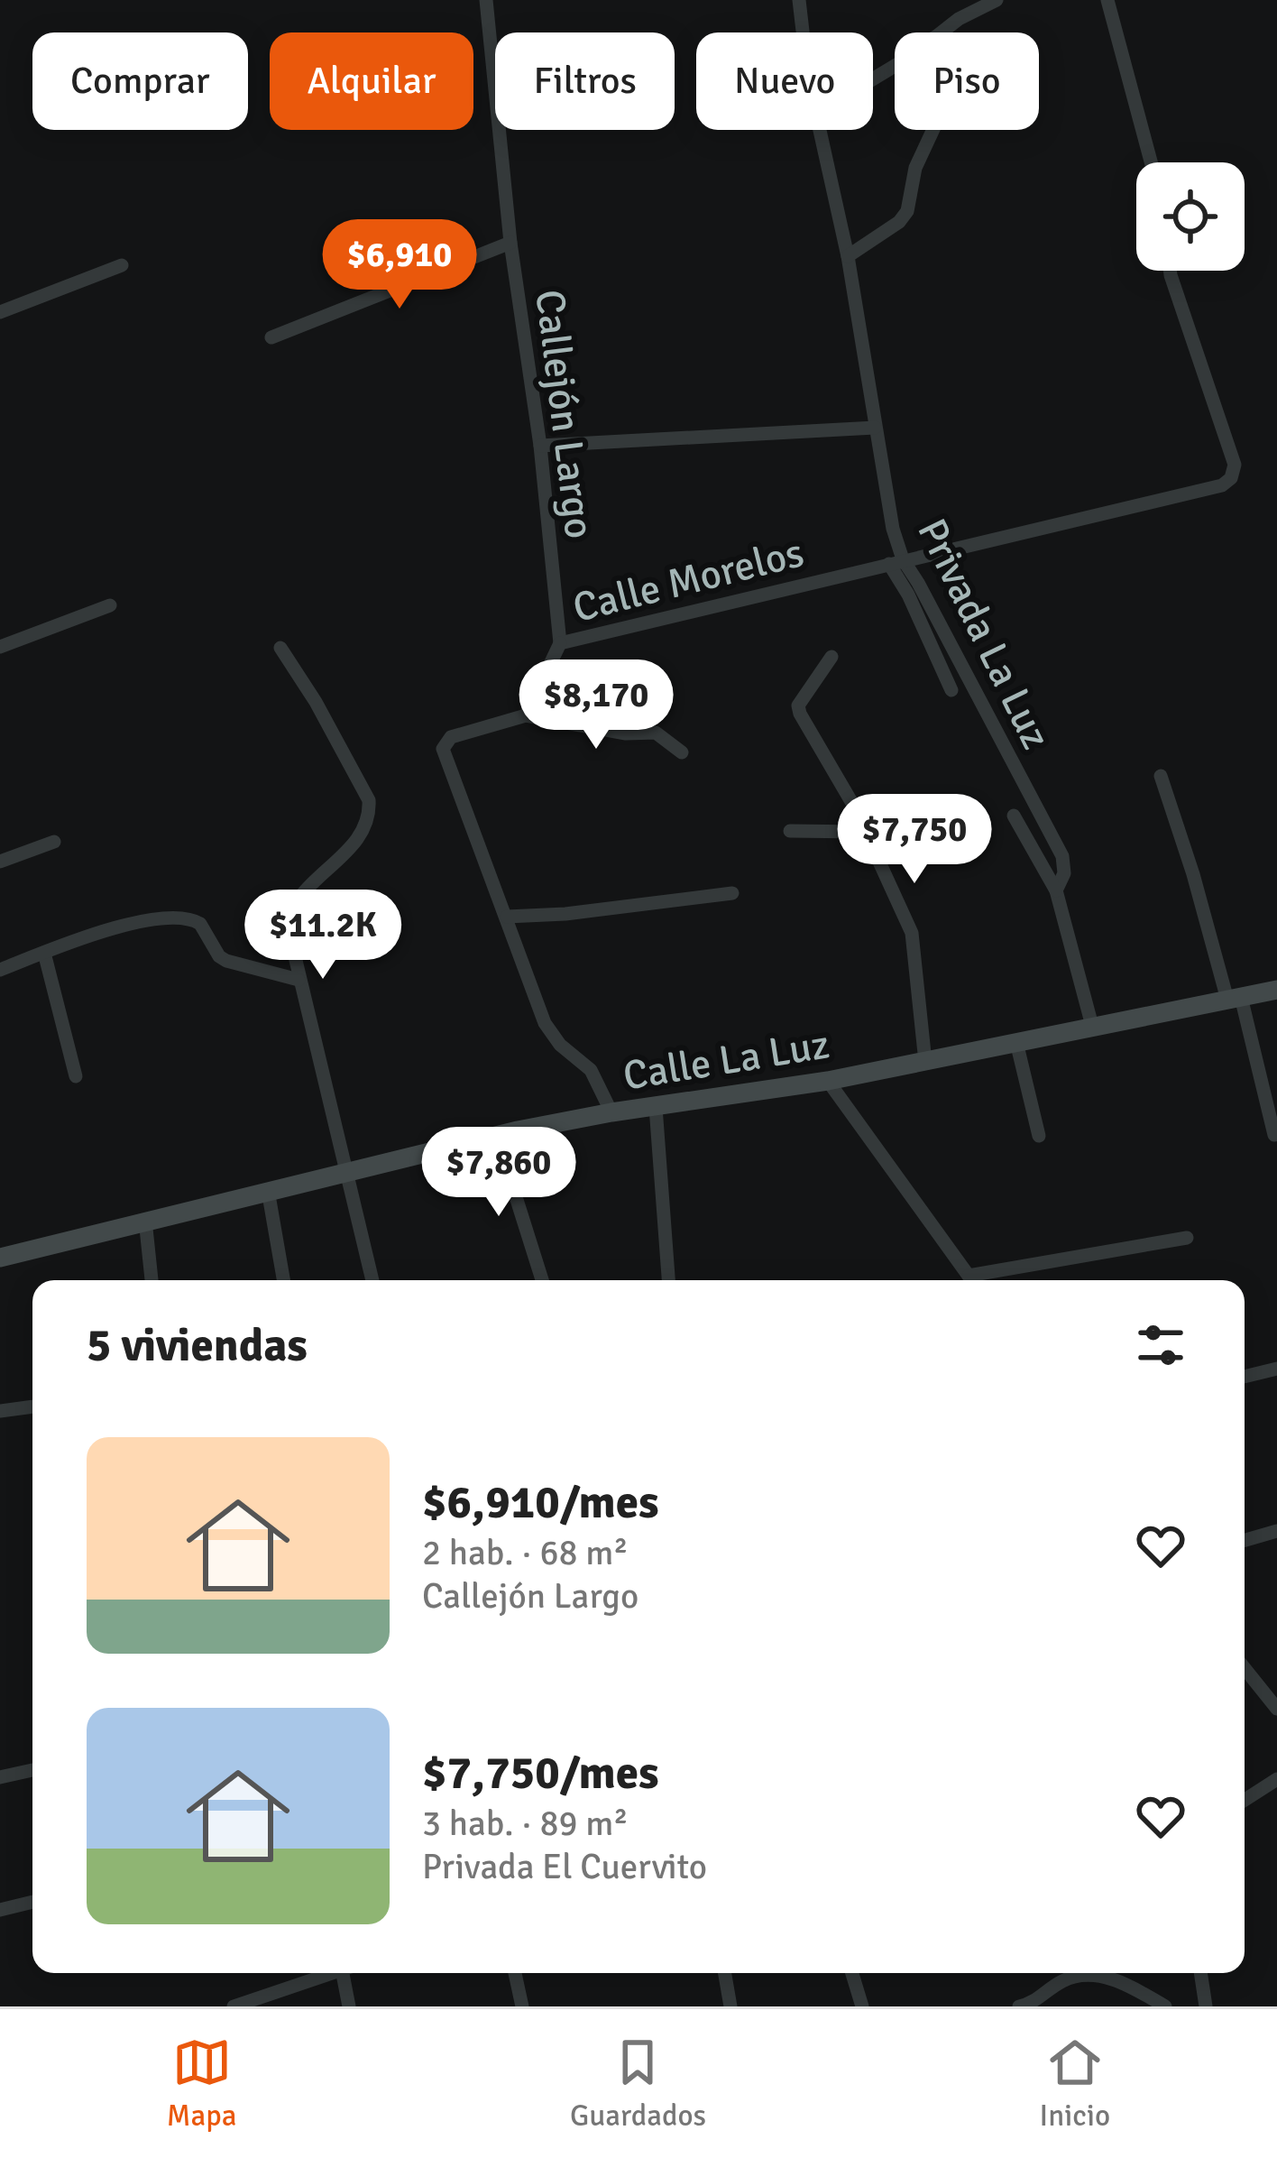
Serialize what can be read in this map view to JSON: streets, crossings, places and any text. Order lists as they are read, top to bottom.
{
  "streets": {
    "street": [
      "Callejón Largo",
      "Calle Morelos",
      "Privada La Luz",
      "Calle La Luz"
    ]
  },
  "crossings": [
    ["Callejón Largo", "Calle Morelos"],
    ["Calle Morelos", "Privada La Luz"],
    ["Privada La Luz", "Calle La Luz"]
  ],
  "page": {
    "chip": [
      "Comprar",
      "Alquilar",
      "Filtros",
      "Nuevo",
      "Piso"
    ],
    "price": [
      "$6,910",
      "$8,170",
      "$7,750",
      "$11.2K",
      "$7,860"
    ],
    "heading": "5 viviendas",
    "list": [
      {
        "name": "$6,910/mes",
        "note": "2 hab. · 68 m² · Callejón Largo"
      },
      {
        "name": "$7,750/mes",
        "note": "3 hab. · 89 m² · Privada El Cuervito"
      }
    ],
    "tabs": ["Mapa", "Guardados", "Inicio"]
  }
}
